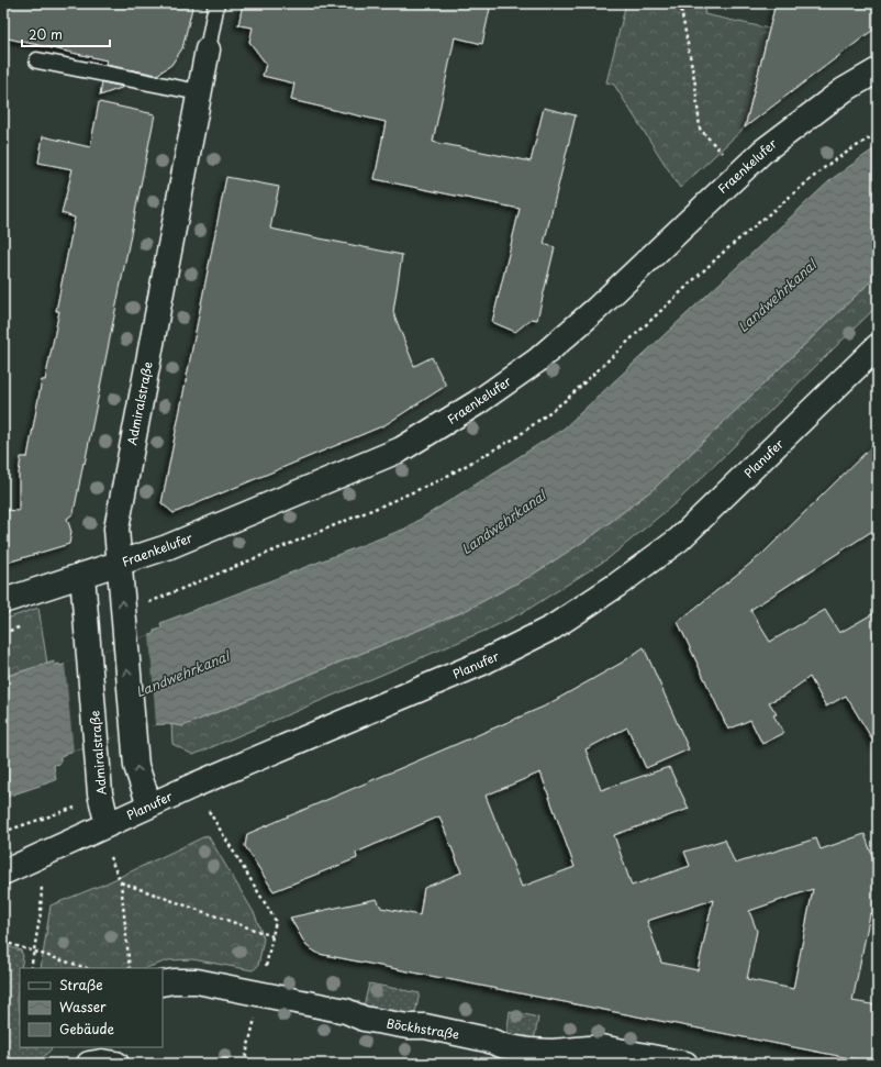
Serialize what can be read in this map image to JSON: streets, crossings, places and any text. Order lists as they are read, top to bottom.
{
  "streets": {
    "street": [
      "Fraenkelufer",
      "Admiralstraße",
      "Planufer",
      "Böckhstraße"
    ]
  },
  "crossings": [
    ["Fraenkelufer", "Admiralstraße"],
    ["Admiralstraße", "Planufer"]
  ],
  "water": ["Landwehrkanal"],
  "legend": ["Straße", "Wasser", "Gebäude"],
  "scale_bar": "20 m"
}
